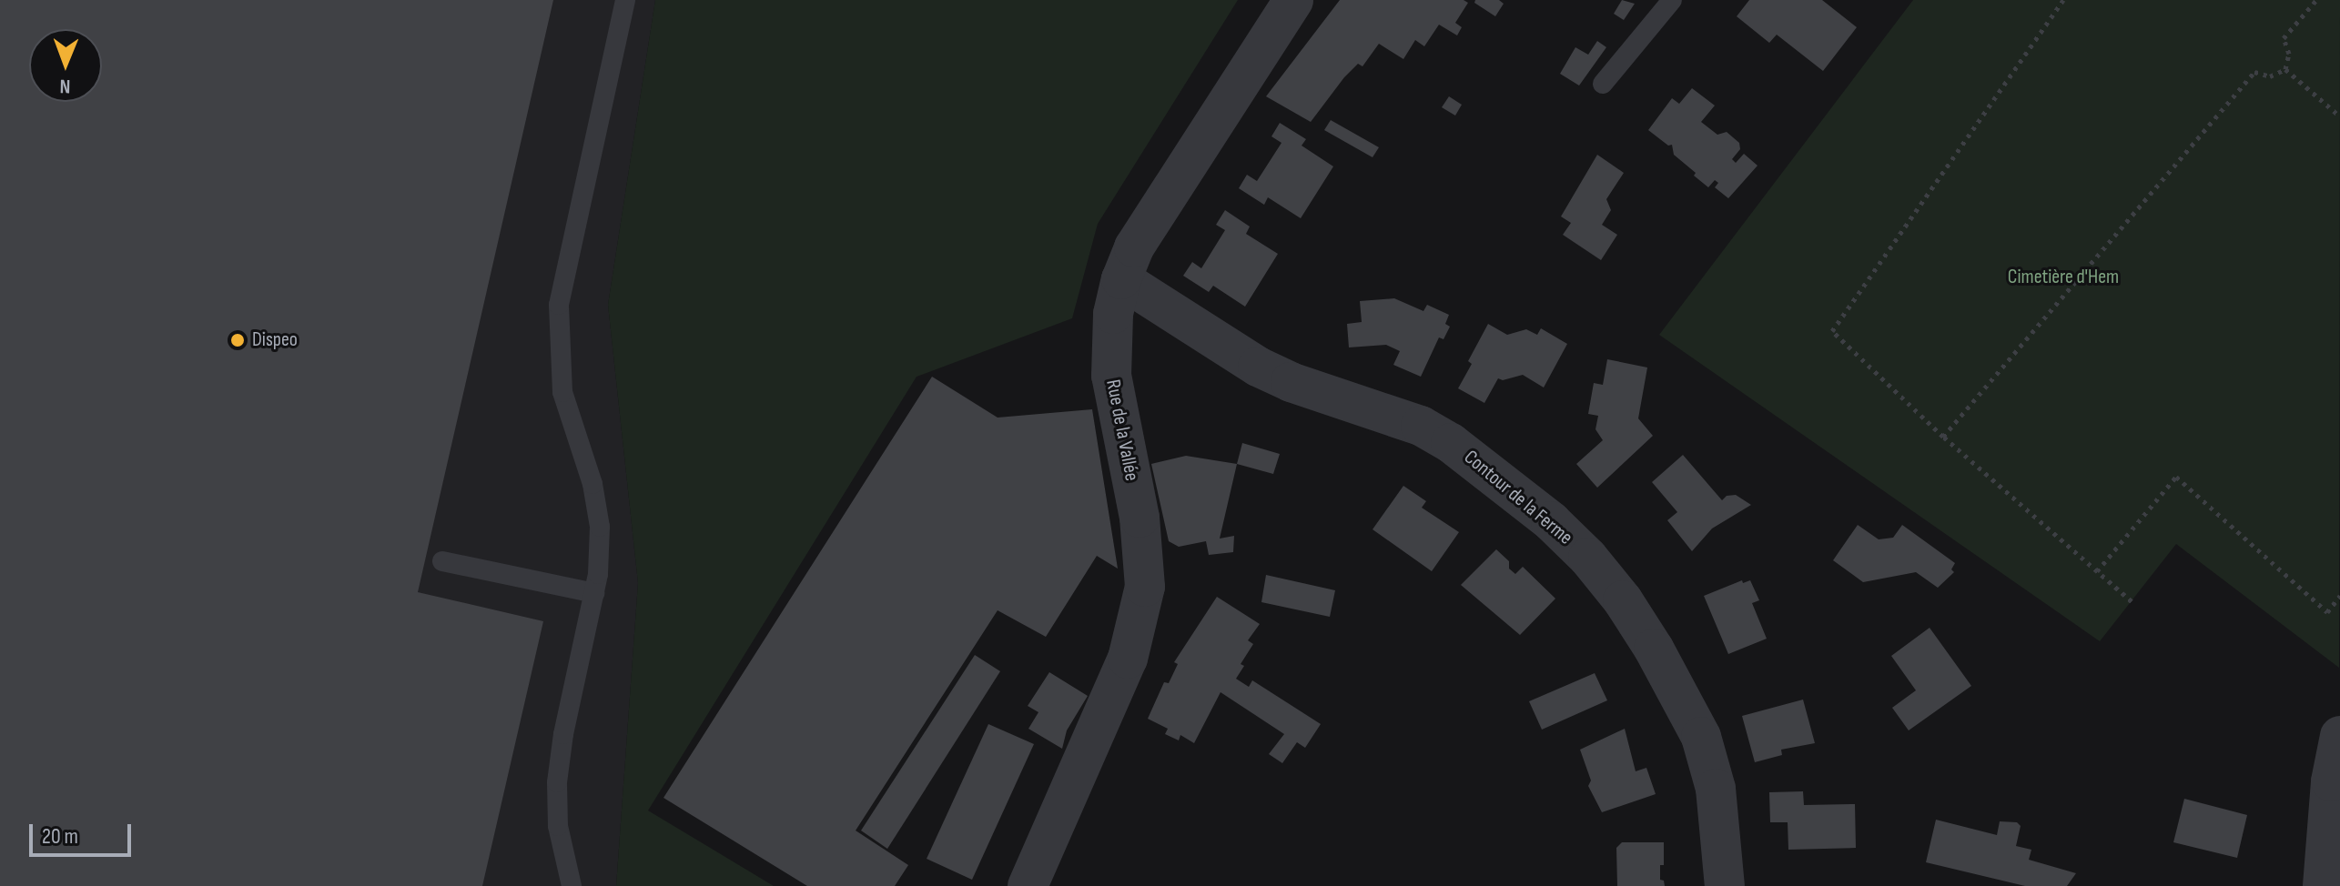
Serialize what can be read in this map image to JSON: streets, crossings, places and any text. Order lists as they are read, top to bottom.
{
  "streets": {
    "street": ["Rue de la Vallée", "Contour de la Ferme"]
  },
  "crossings": [
    ["Rue de la Vallée", "Contour de la Ferme"]
  ],
  "parks": ["Cimetière d'Hem"],
  "places": ["Dispeo"],
  "scale_bar": "20 m",
  "north": "bottom"
}
